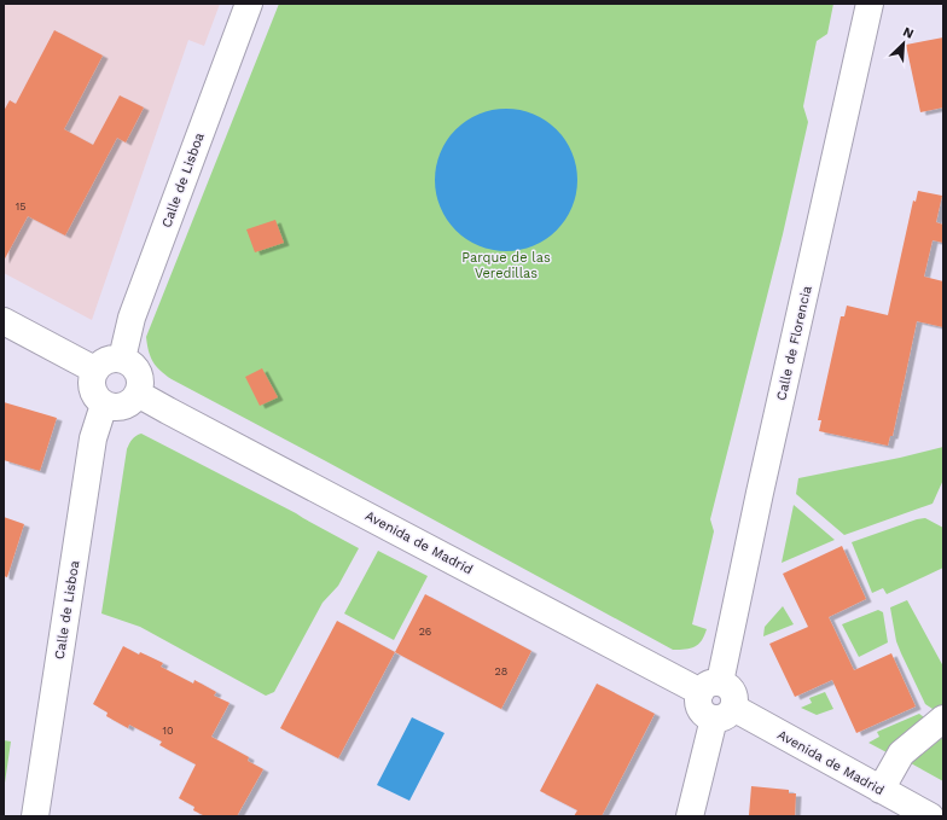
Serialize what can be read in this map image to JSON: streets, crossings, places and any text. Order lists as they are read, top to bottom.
{
  "streets": {
    "street": ["Calle de Lisboa", "Calle de Florencia", "Avenida de Madrid"]
  },
  "crossings": [
    ["Calle de Lisboa", "Avenida de Madrid"],
    ["Calle de Florencia", "Avenida de Madrid"]
  ],
  "parks": ["Parque de las Veredillas"],
  "house_numbers": [
    "15",
    "26",
    "28",
    "10"
  ],
  "north": "top right"
}
